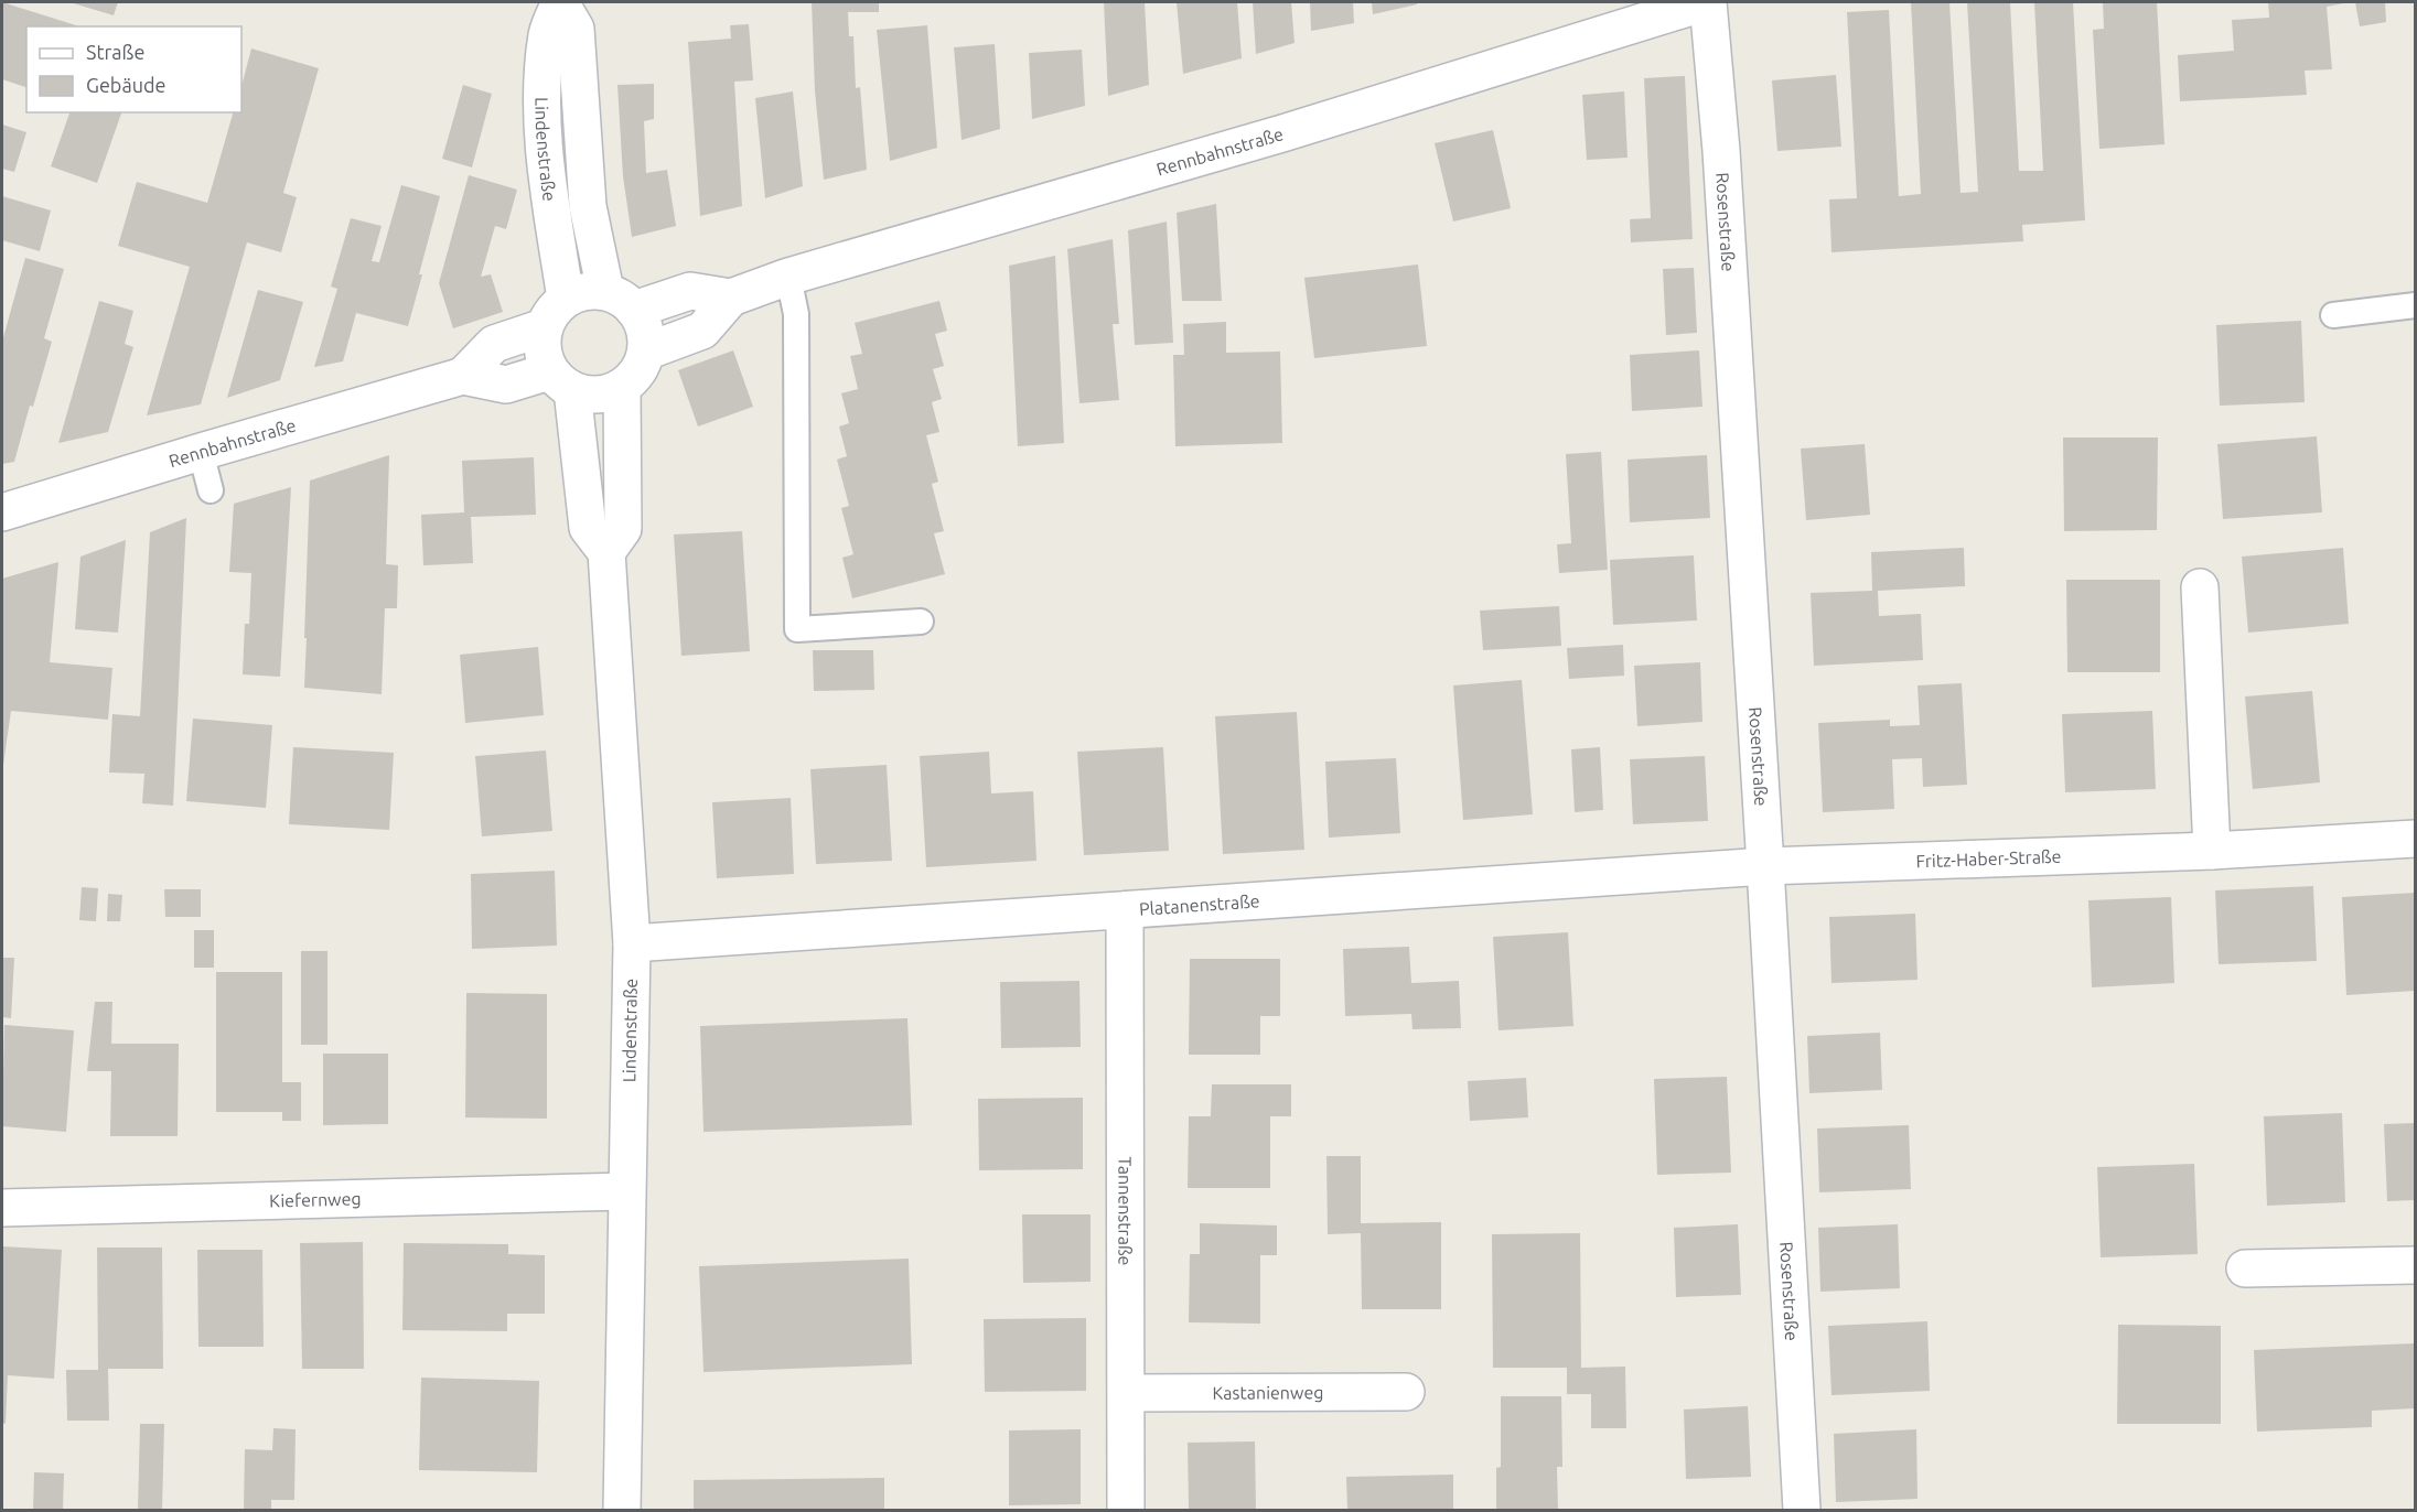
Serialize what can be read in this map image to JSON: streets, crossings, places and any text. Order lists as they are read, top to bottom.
{
  "streets": {
    "street": [
      "Lindenstraße",
      "Rennbahnstraße",
      "Rosenstraße",
      "Fritz-Haber-Straße",
      "Platanenstraße",
      "Kiefernweg",
      "Tannenstraße",
      "Kastanienweg"
    ]
  },
  "crossings": [
    ["Lindenstraße", "Rennbahnstraße"],
    ["Lindenstraße", "Platanenstraße"],
    ["Lindenstraße", "Kiefernweg"],
    ["Rennbahnstraße", "Rosenstraße"],
    ["Rosenstraße", "Fritz-Haber-Straße"],
    ["Rosenstraße", "Platanenstraße"],
    ["Fritz-Haber-Straße", "Platanenstraße"],
    ["Platanenstraße", "Tannenstraße"],
    ["Tannenstraße", "Kastanienweg"]
  ],
  "legend": ["Straße", "Gebäude"]
}
